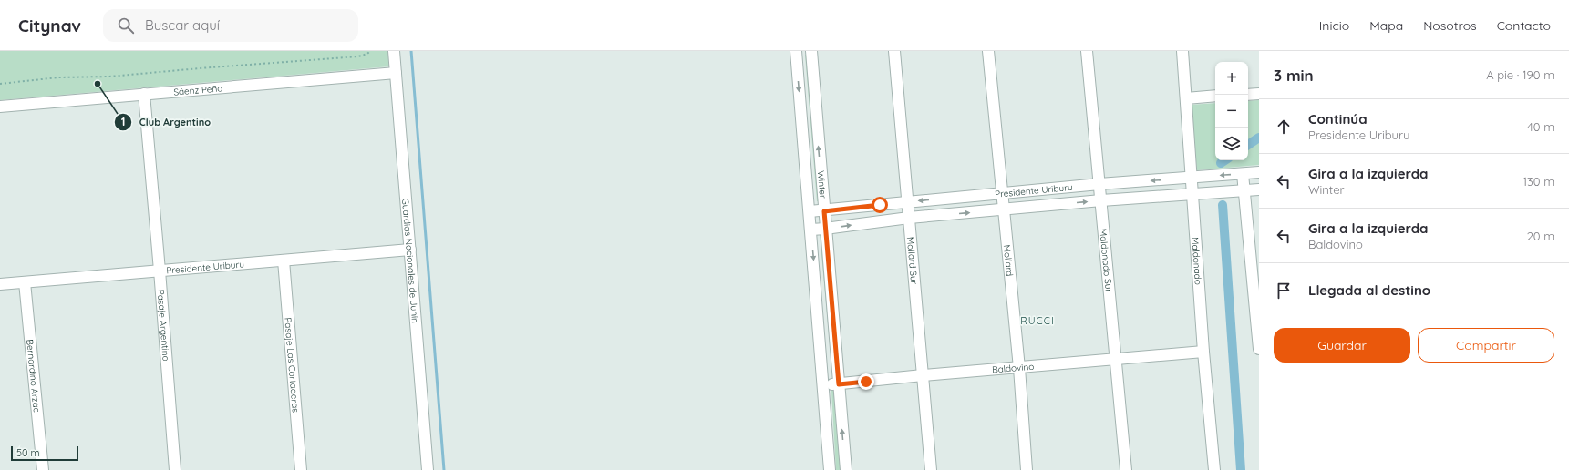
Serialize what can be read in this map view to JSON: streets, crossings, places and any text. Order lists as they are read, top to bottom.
{
  "streets": {
    "street": [
      "Sáenz Peña",
      "Winter",
      "Presidente Uriburu",
      "Guardias Nacionales de Junín",
      "Mollard Sur",
      "Mollard",
      "Maldonado Sur",
      "Maldonado",
      "Pasaje Argentino",
      "Pasaje Las Cortaderas",
      "Baldovino",
      "Bernardino Arzac"
    ]
  },
  "crossings": [
    ["Sáenz Peña", "Guardias Nacionales de Junín"],
    ["Sáenz Peña", "Pasaje Argentino"],
    ["Winter", "Presidente Uriburu"],
    ["Winter", "Baldovino"],
    ["Presidente Uriburu", "Guardias Nacionales de Junín"],
    ["Presidente Uriburu", "Mollard Sur"],
    ["Presidente Uriburu", "Mollard"],
    ["Presidente Uriburu", "Maldonado Sur"],
    ["Presidente Uriburu", "Maldonado"],
    ["Presidente Uriburu", "Pasaje Argentino"],
    ["Presidente Uriburu", "Pasaje Las Cortaderas"],
    ["Presidente Uriburu", "Bernardino Arzac"],
    ["Mollard Sur", "Baldovino"],
    ["Mollard", "Baldovino"],
    ["Maldonado Sur", "Baldovino"],
    ["Maldonado", "Baldovino"]
  ],
  "districts": ["RUCCI"],
  "places": ["Club Argentino"],
  "scale_bar": "50 m",
  "page": {
    "header": "Citynav",
    "search": "Buscar aquí",
    "nav": [
      "Inicio",
      "Mapa",
      "Nosotros",
      "Contacto"
    ],
    "heading": ["3 min", "A pie · 190 m"],
    "map_buttons": ["+", "−"],
    "list": [
      ["Continúa", "Presidente Uriburu", "40 m"],
      ["Gira a la izquierda", "Winter", "130 m"],
      ["Gira a la izquierda", "Baldovino", "20 m"],
      "Llegada al destino"
    ],
    "buttons": ["Guardar", "Compartir"],
    "scale": "50 m"
  }
}
